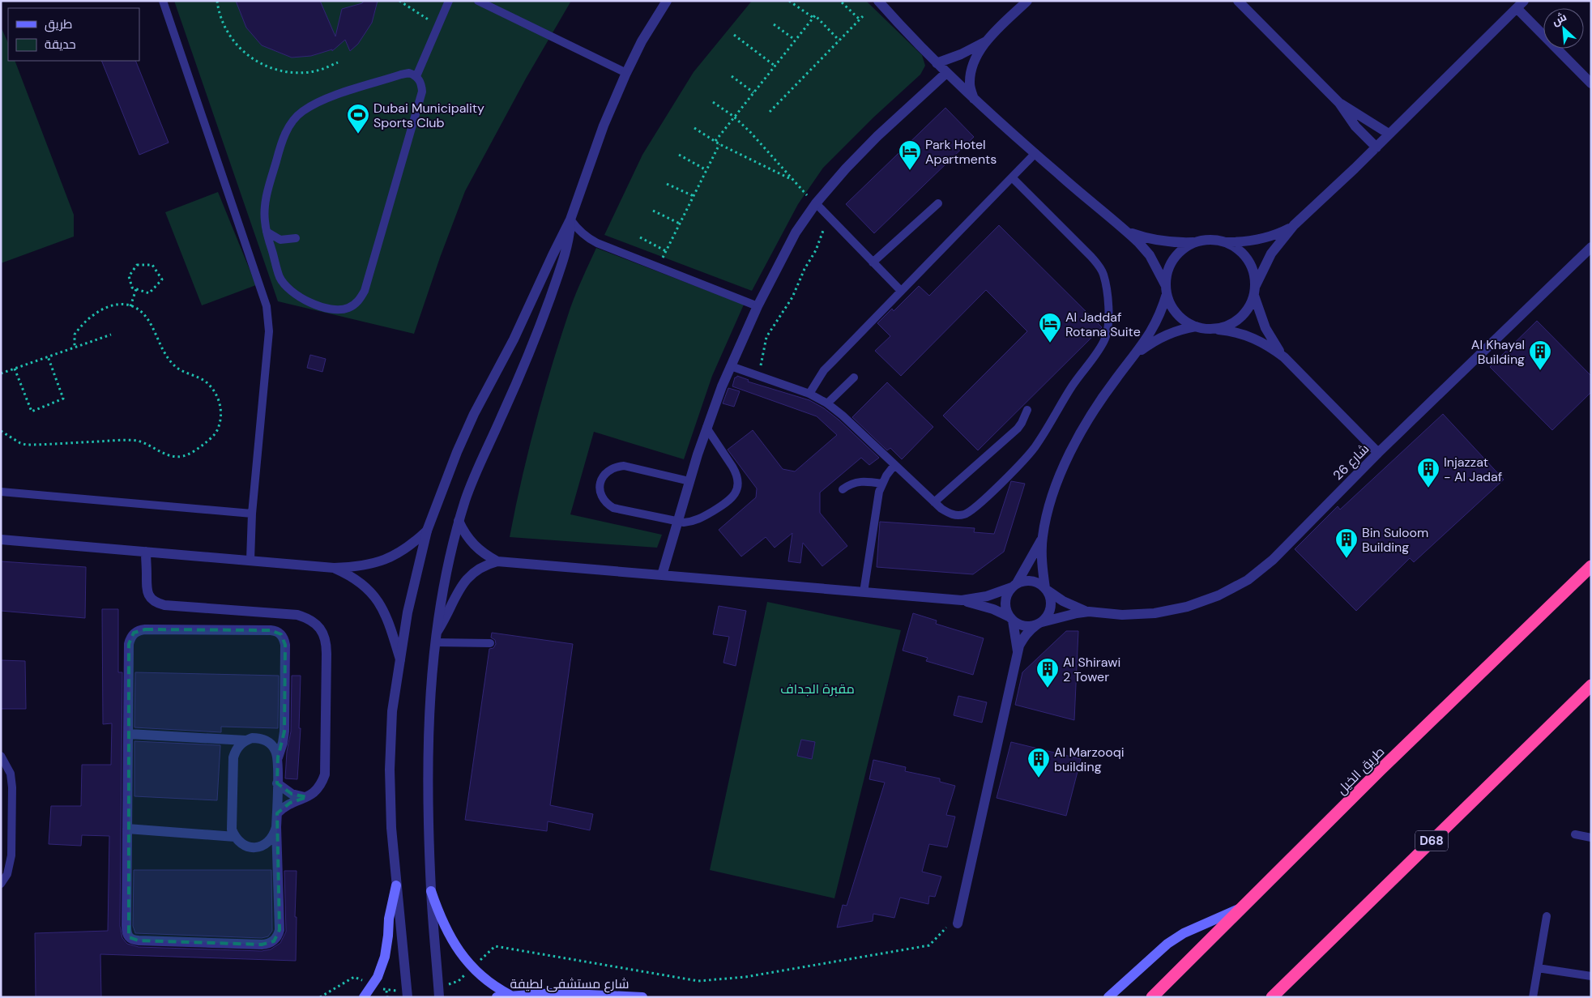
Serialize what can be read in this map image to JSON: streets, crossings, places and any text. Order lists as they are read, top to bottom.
{
  "streets": {
    "highway": ["طريق الخيل", "D68"],
    "main road": ["شارع مستشفى لطيفة"],
    "street": ["شارع 26"]
  },
  "parks": ["مقبرة الجداف"],
  "places": {
    "sports": ["Dubai Municipality Sports Club"],
    "hotel": ["Park Hotel Apartments", "Al Jaddaf Rotana Suite"],
    "building": [
      "Al Khayal Building",
      "Injazzat - Al Jadaf",
      "Bin Suloom Building",
      "Al Shirawi 2 Tower",
      "Al Marzooqi building"
    ]
  },
  "legend": ["طريق", "حديقة"],
  "north": "top left"
}
